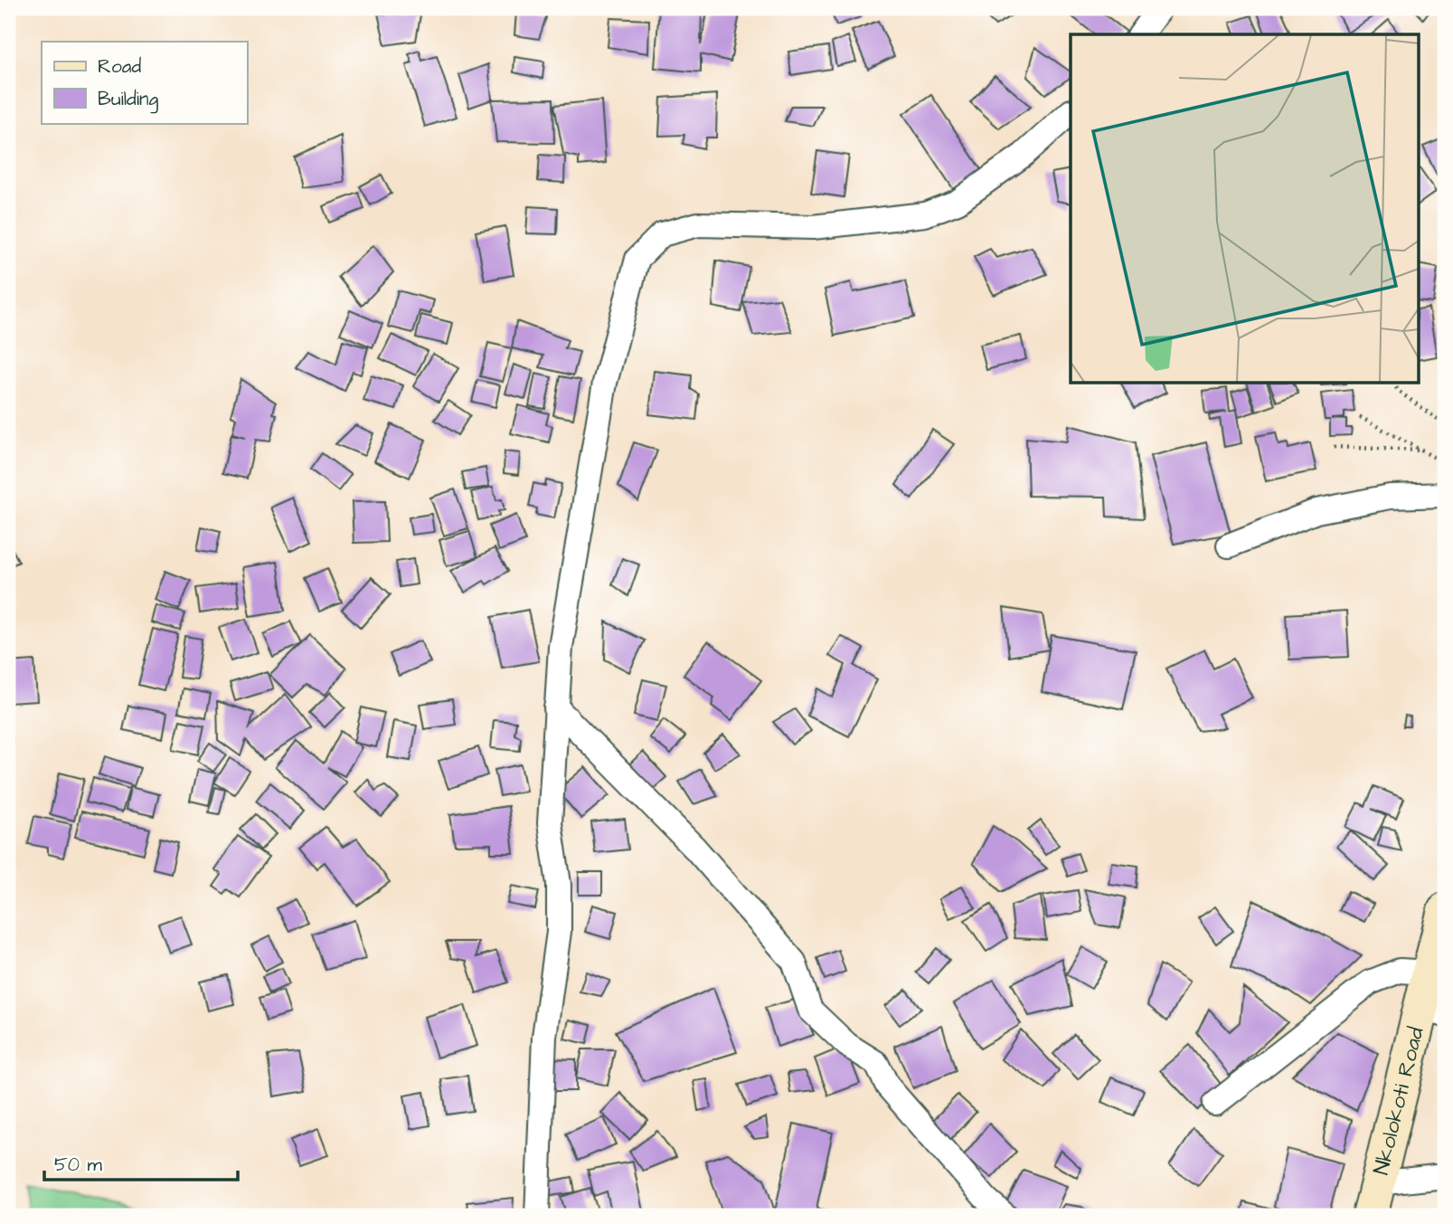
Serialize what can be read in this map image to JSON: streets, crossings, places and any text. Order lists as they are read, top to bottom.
{
  "streets": {
    "main road": ["Nkolokoti Road"]
  },
  "legend": ["Road", "Building"],
  "scale_bar": "50 m"
}
